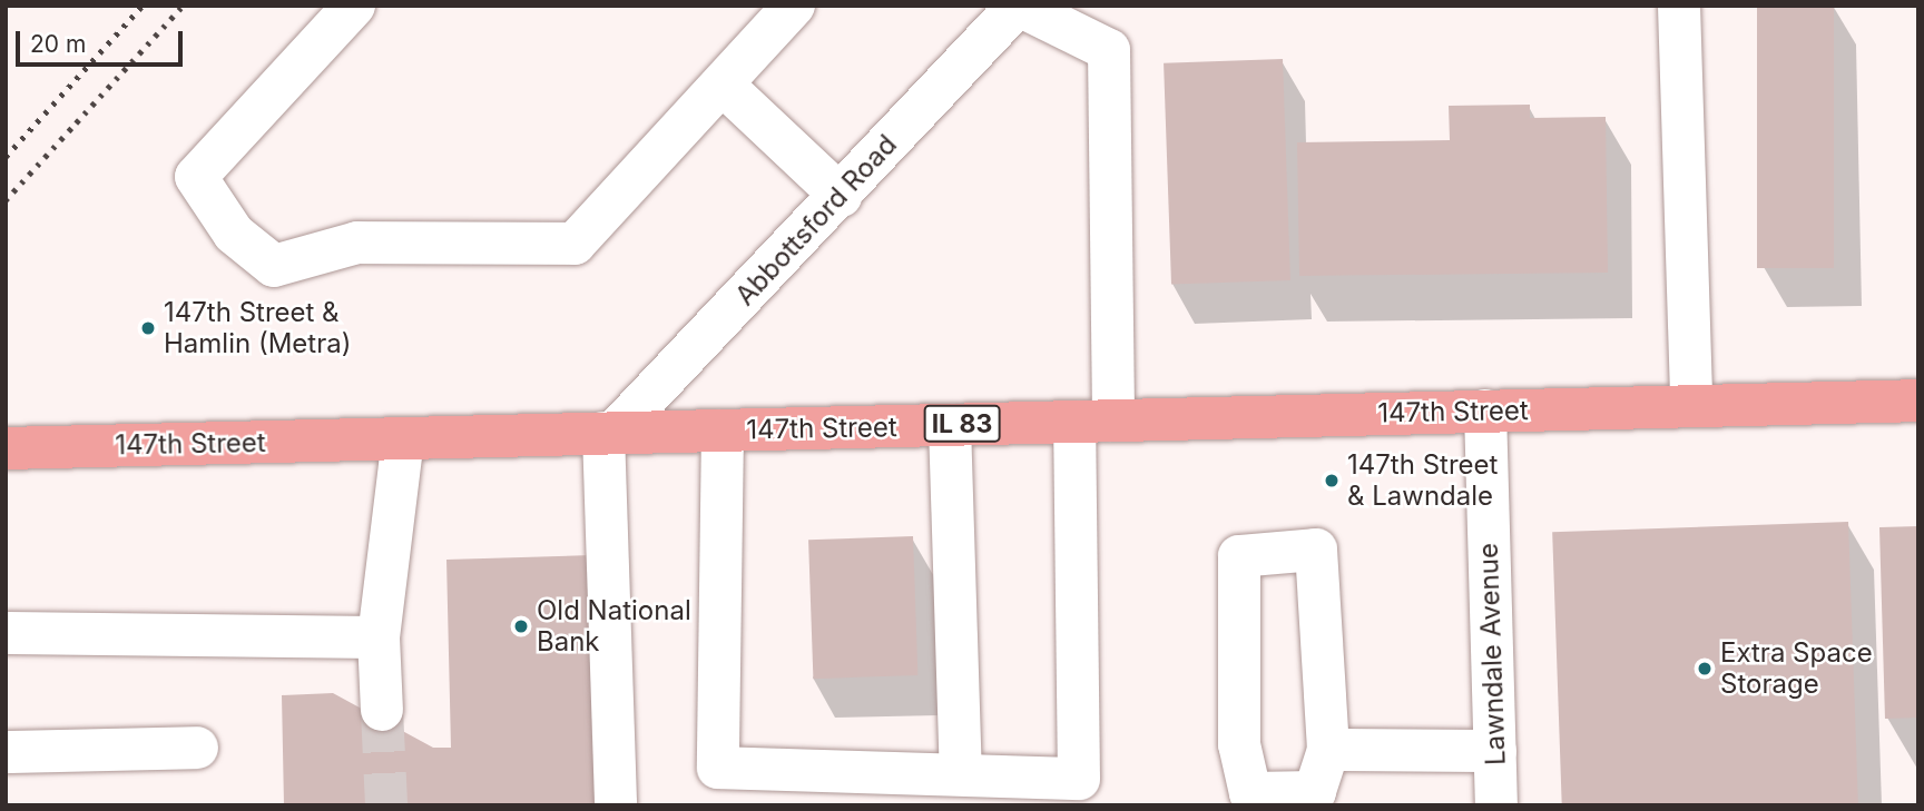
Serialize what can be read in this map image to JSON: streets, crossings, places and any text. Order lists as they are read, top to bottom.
{
  "streets": {
    "main road": ["147th Street", "IL 83"],
    "street": ["Abbottsford Road", "Lawndale Avenue"]
  },
  "crossings": [
    ["Abbottsford Road", "147th Street"],
    ["147th Street", "Lawndale Avenue"]
  ],
  "places": [
    "147th Street & Hamlin (Metra)",
    "147th Street & Lawndale",
    "Old National Bank",
    "Extra Space Storage"
  ],
  "scale_bar": "20 m"
}
